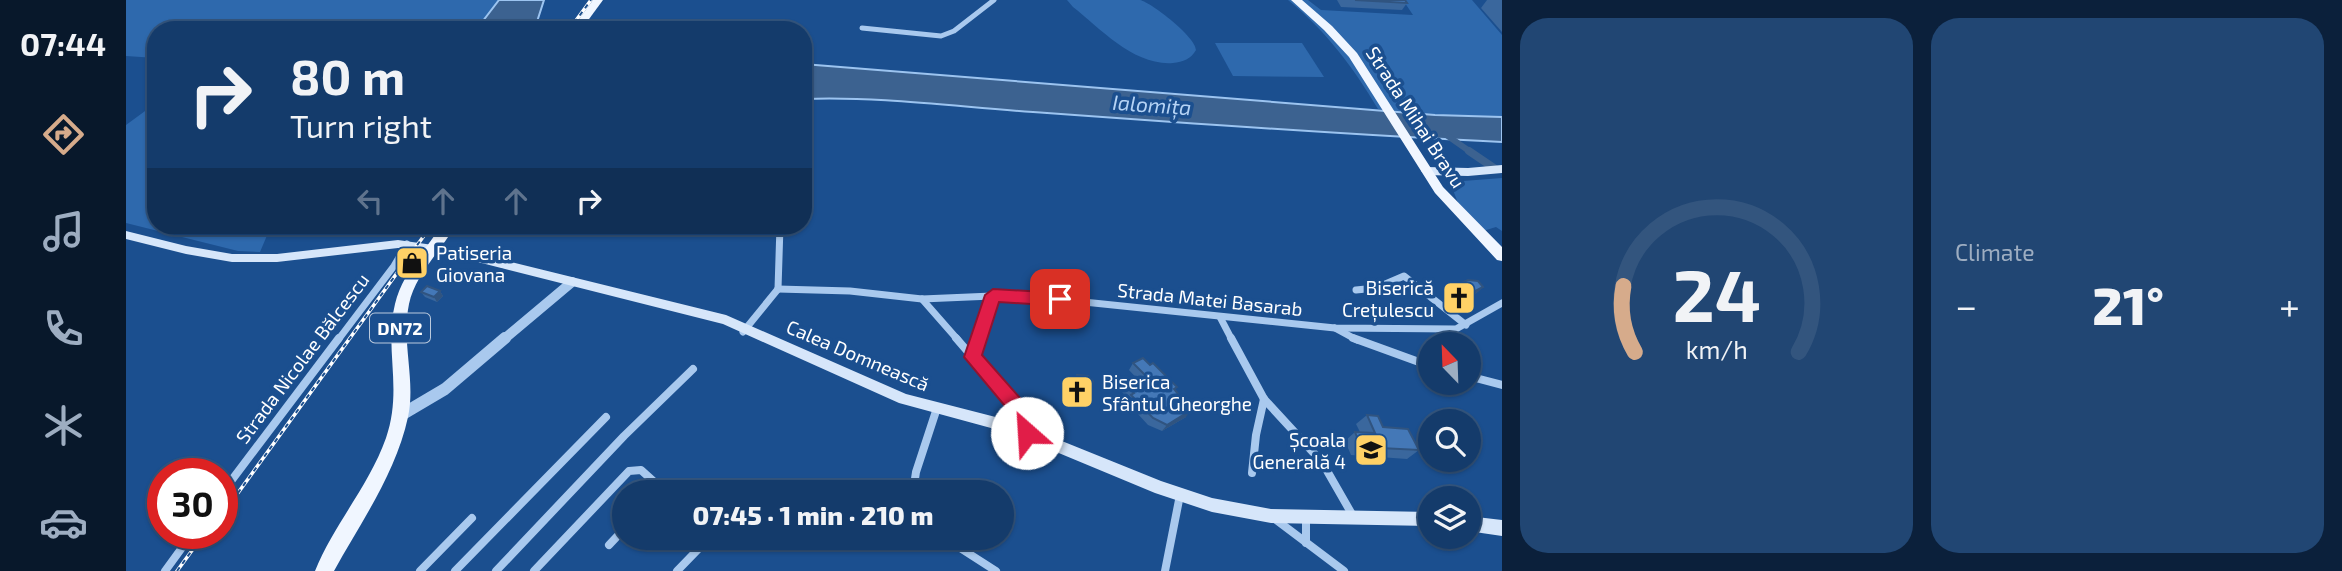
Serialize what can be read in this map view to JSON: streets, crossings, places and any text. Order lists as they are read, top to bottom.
{
  "streets": {
    "main road": [
      "Strada Mihai Bravu",
      "DN72",
      "Calea Domnească",
      "Strada Nicolae Bălcescu"
    ],
    "street": ["Strada Matei Basarab"]
  },
  "crossings": [
    ["DN72", "Calea Domnească"],
    ["DN72", "Strada Nicolae Bălcescu"],
    ["Calea Domnească", "Strada Nicolae Bălcescu"]
  ],
  "water": ["Ialomița"],
  "places": {
    "shop": ["Patiseria Giovana"],
    "church": ["Biserică Crețulescu", "Biserica Sfântul Gheorghe"],
    "school or university": ["Școala Generală 4"]
  },
  "north": "top left",
  "page": {
    "tabs": "07:44",
    "tile": "Climate",
    "turn": ["80 m", "Turn right"],
    "heat": ["−", "21°", "+"],
    "limit": "30",
    "trip": "07:45 · 1 min · 210 m",
    "gauge": ["24", "km/h"]
  }
}
